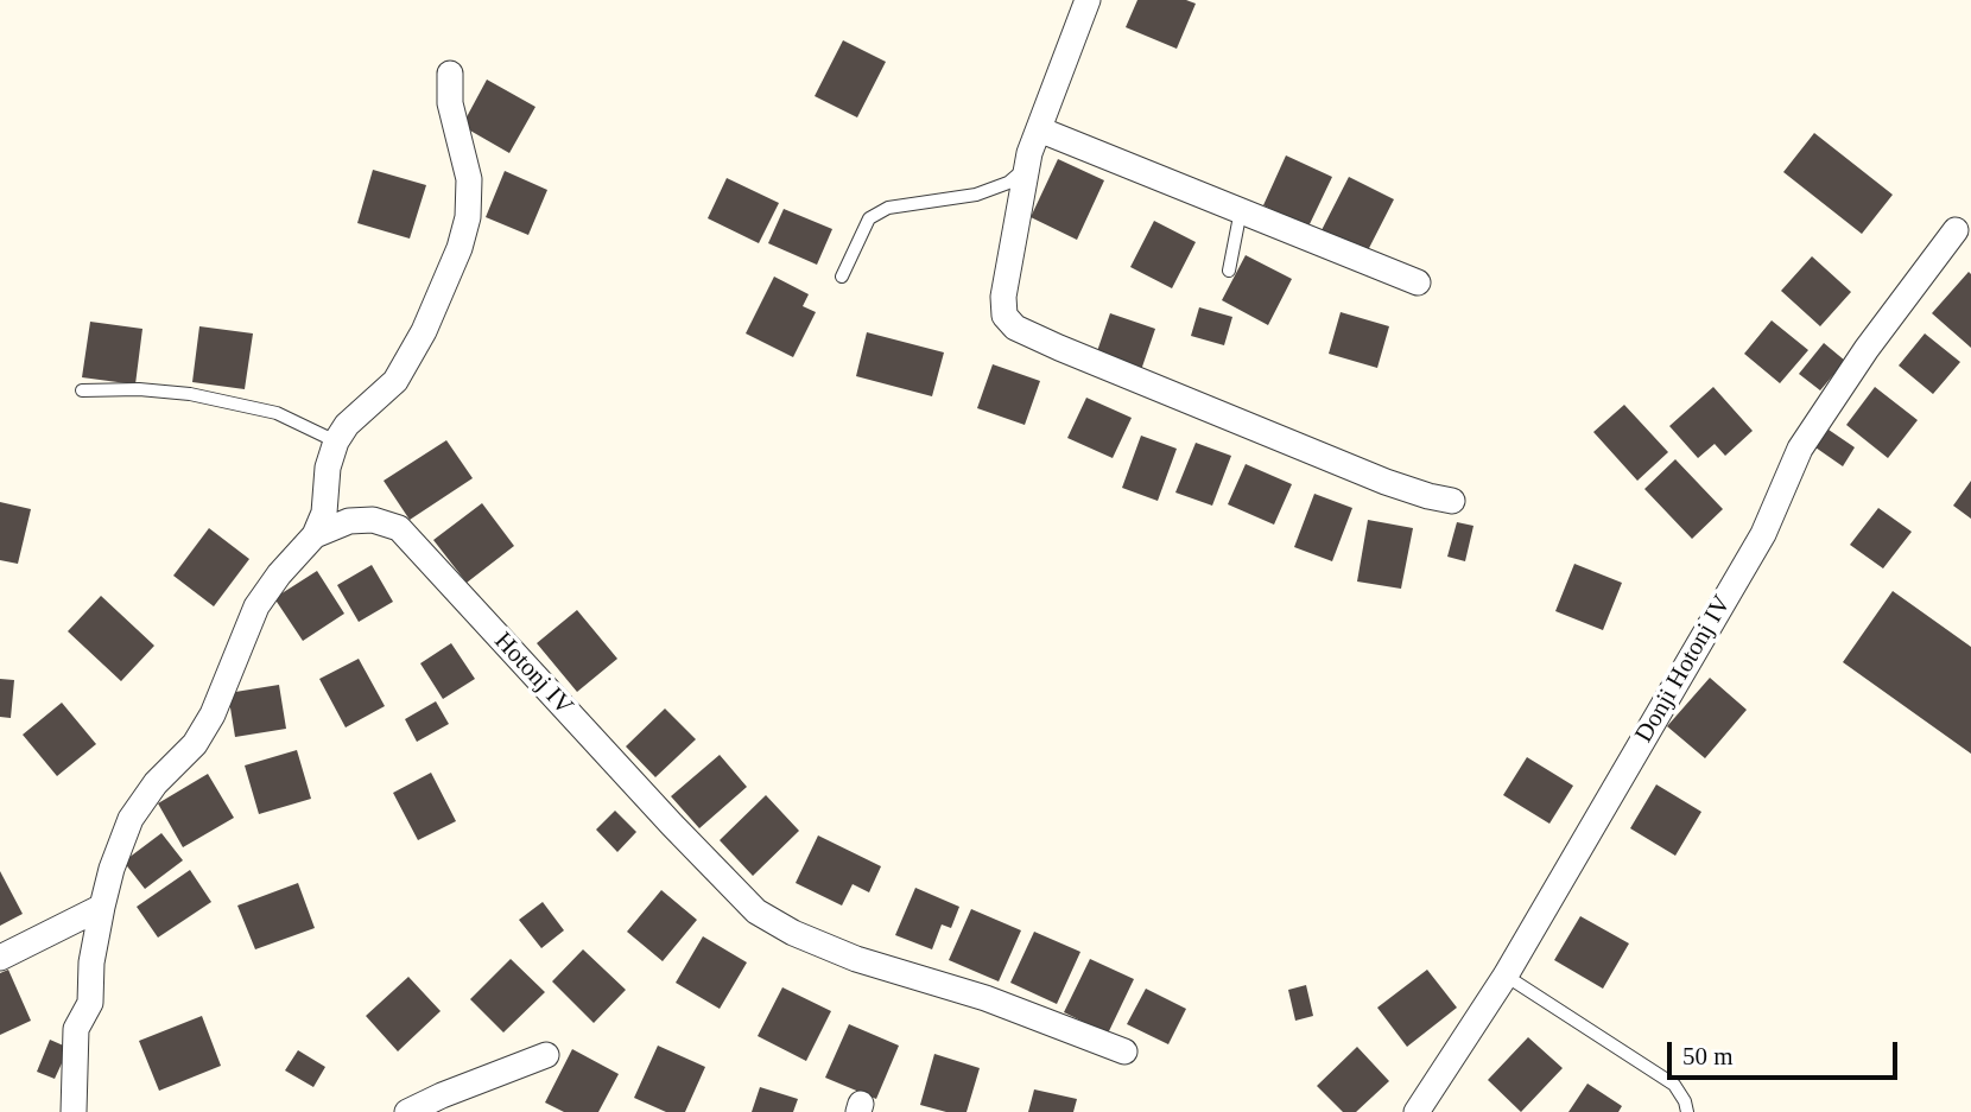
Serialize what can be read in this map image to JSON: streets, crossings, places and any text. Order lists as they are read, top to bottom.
{
  "streets": {
    "street": ["Donji Hotonj IV", "Hotonj IV"]
  },
  "scale_bar": "50 m"
}
